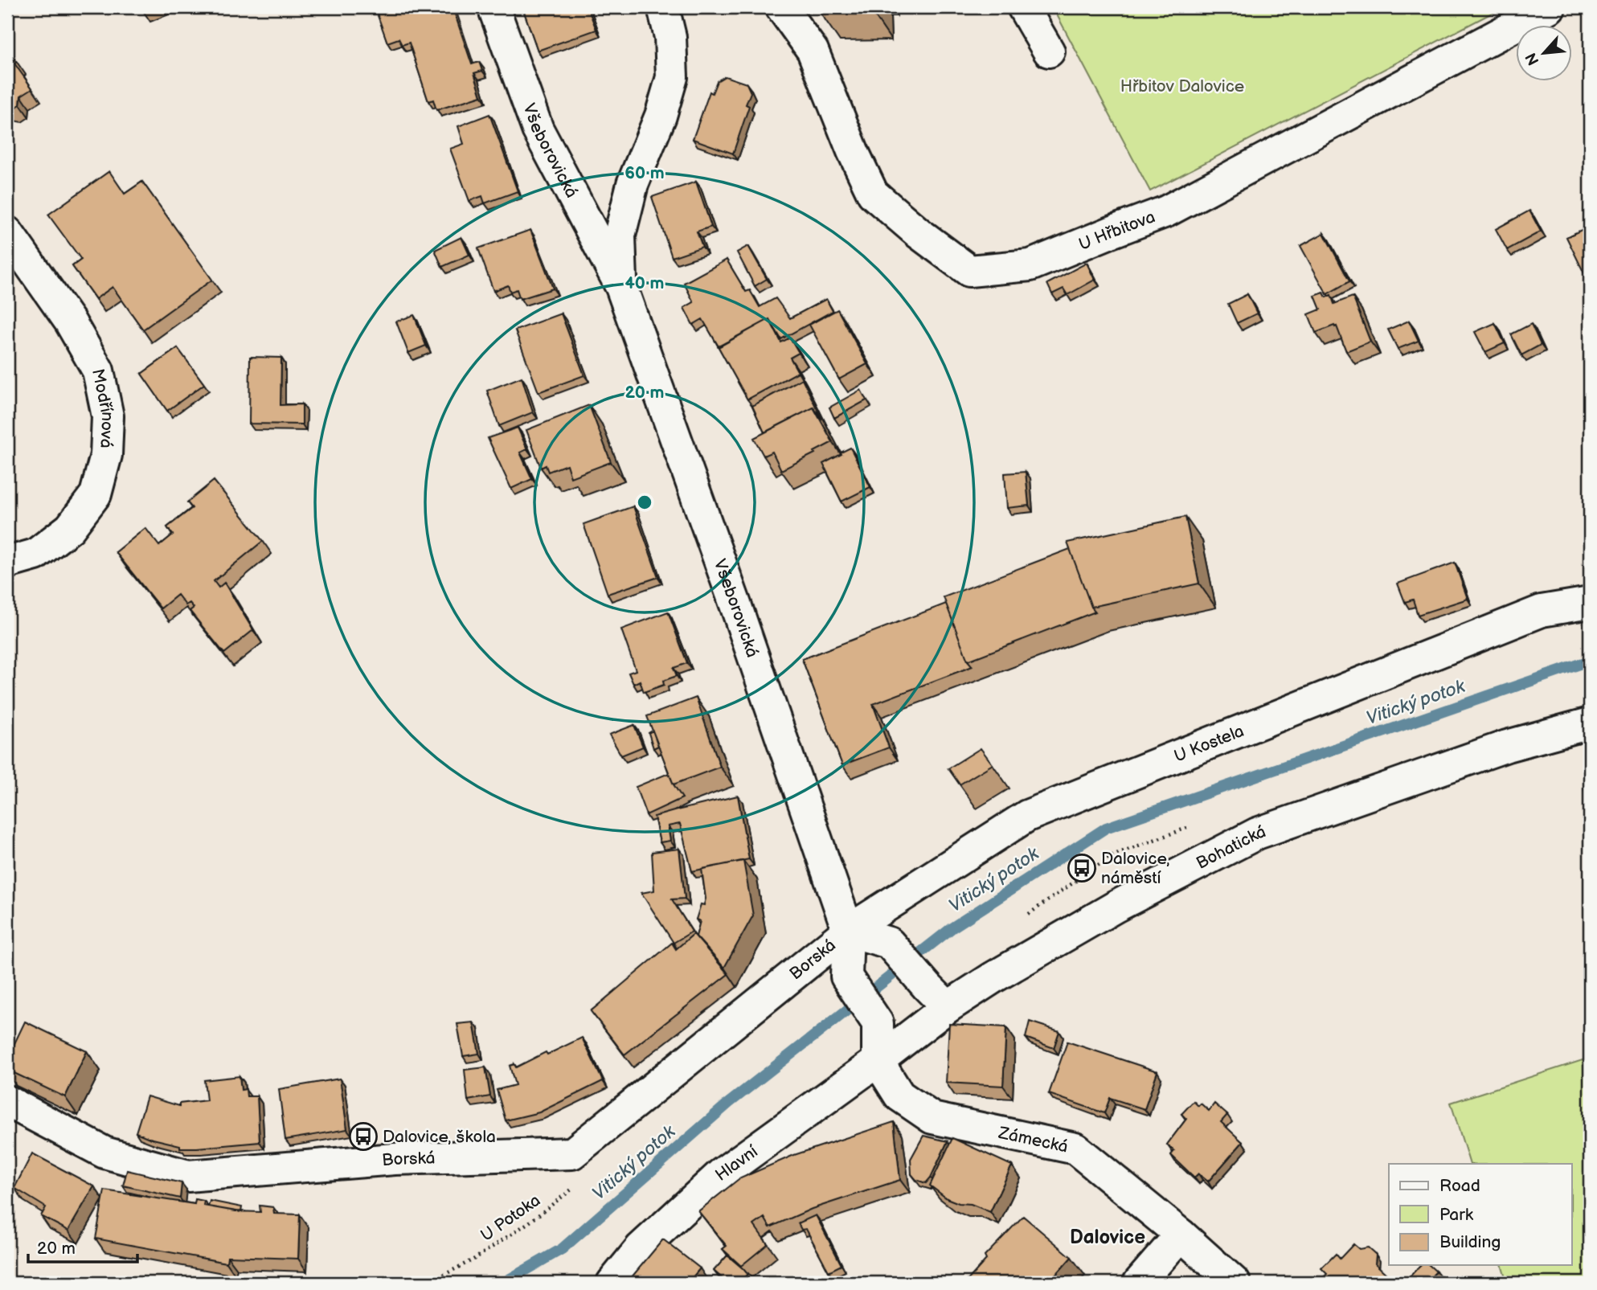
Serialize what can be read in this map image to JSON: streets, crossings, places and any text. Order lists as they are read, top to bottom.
{
  "streets": {
    "street": [
      "Všeborovická",
      "U Hřbitova",
      "Modřínová",
      "U Kostela",
      "Bohatická",
      "Borská",
      "Zámecká",
      "Hlavní"
    ],
    "path": ["U Potoka"]
  },
  "crossings": [
    ["Všeborovická", "U Kostela"],
    ["Všeborovická", "Borská"],
    ["U Kostela", "Borská"],
    ["Bohatická", "Zámecká"],
    ["Bohatická", "Hlavní"],
    ["Borská", "U Potoka"],
    ["Zámecká", "Hlavní"]
  ],
  "districts": ["Dalovice"],
  "water": ["Vitický potok"],
  "parks": ["Hřbitov Dalovice"],
  "places": {
    "bus stop": ["Dalovice, náměstí", "Dalovice, škola"]
  },
  "legend": ["Road", "Park", "Building"],
  "scale_bar": "20 m",
  "north": "bottom left",
  "rings": ["60 m", "40 m", "20 m"]
}
